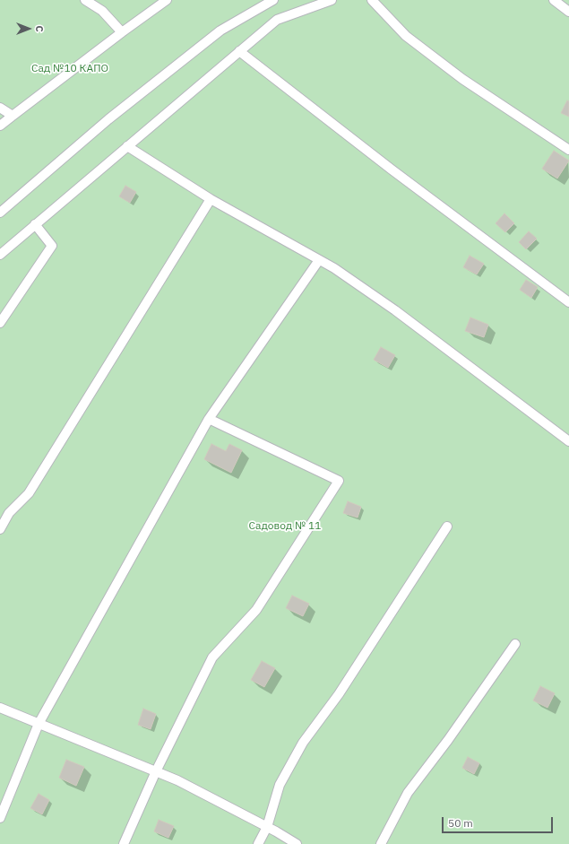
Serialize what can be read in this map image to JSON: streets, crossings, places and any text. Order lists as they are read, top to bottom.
{
  "parks": ["Сад №10 КАПО", "Садовод № 11"],
  "scale_bar": "50 m",
  "north": "right"
}
